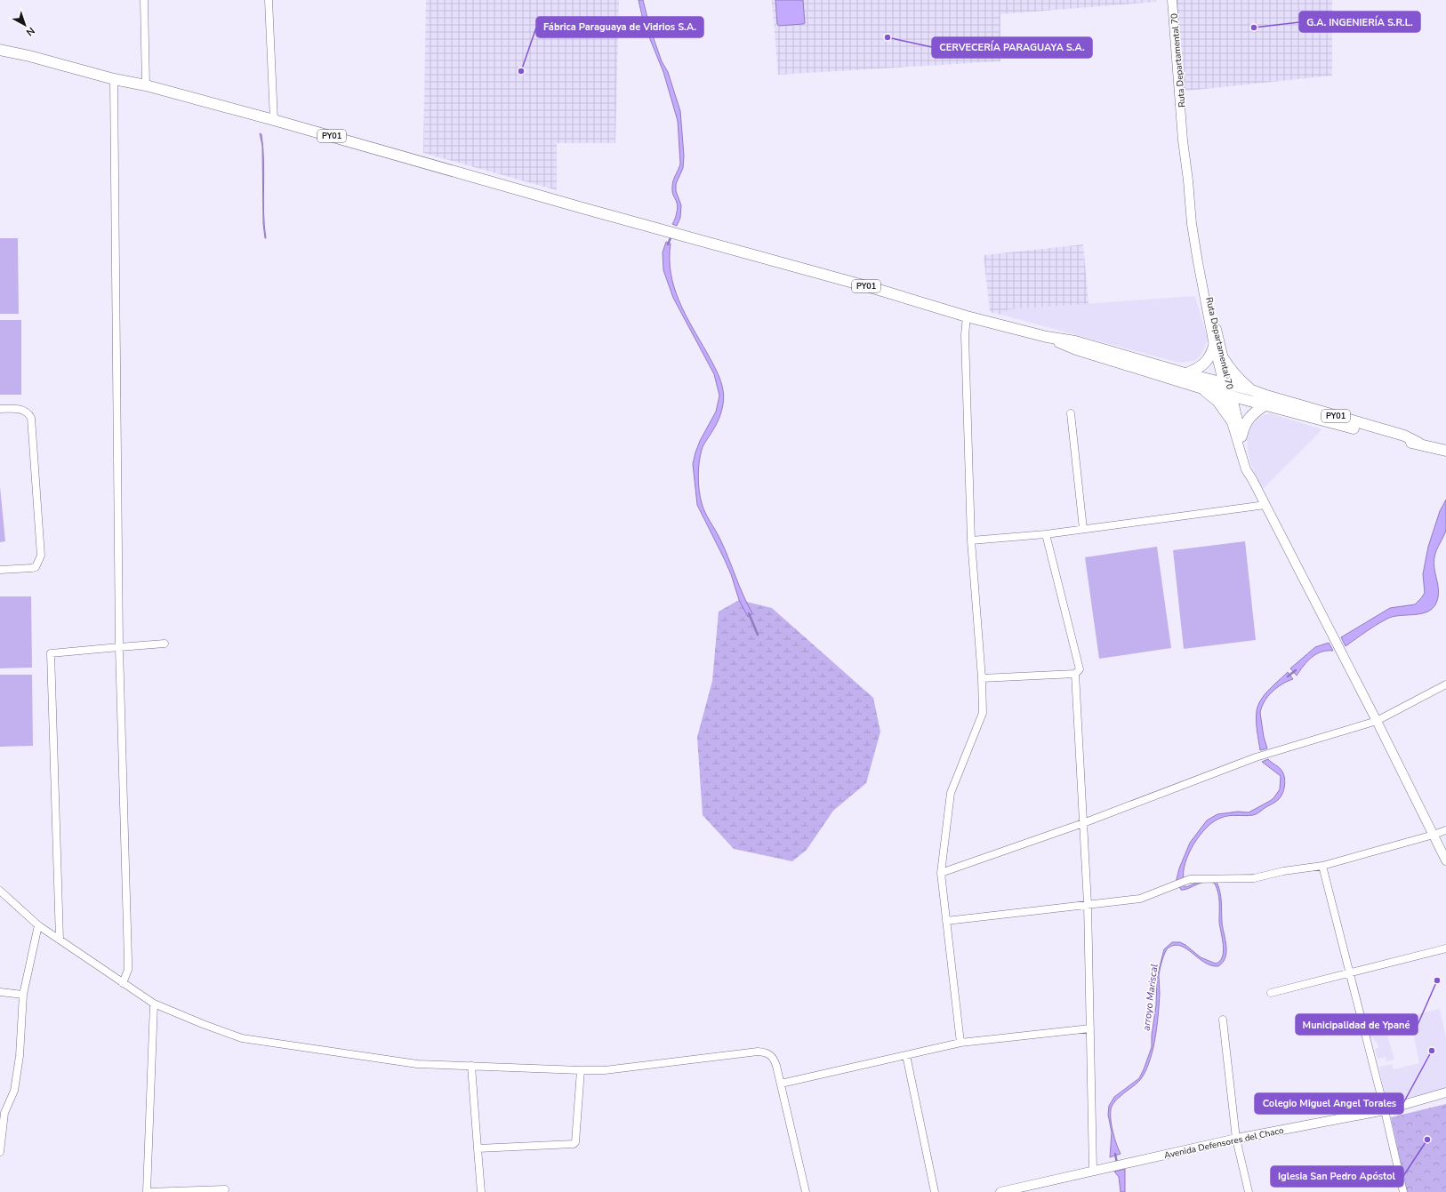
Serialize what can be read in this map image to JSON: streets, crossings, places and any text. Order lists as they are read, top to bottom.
{
  "streets": {
    "highway": ["PY01"],
    "main road": ["Ruta Departamental 70", "Avenida Defensores del Chaco"]
  },
  "crossings": [
    ["Ruta Departamental 70", "PY01"]
  ],
  "water": ["arroyo Mariscal"],
  "places": [
    "G.A. INGENIERÍA S.R.L.",
    "CERVECERÍA PARAGUAYA S.A.",
    "Fábrica Paraguaya de Vidrios S.A.",
    "Municipalidad de Ypané",
    "Colegio Miguel Angel Torales",
    "Iglesia San Pedro Apóstol"
  ],
  "north": "bottom right"
}
